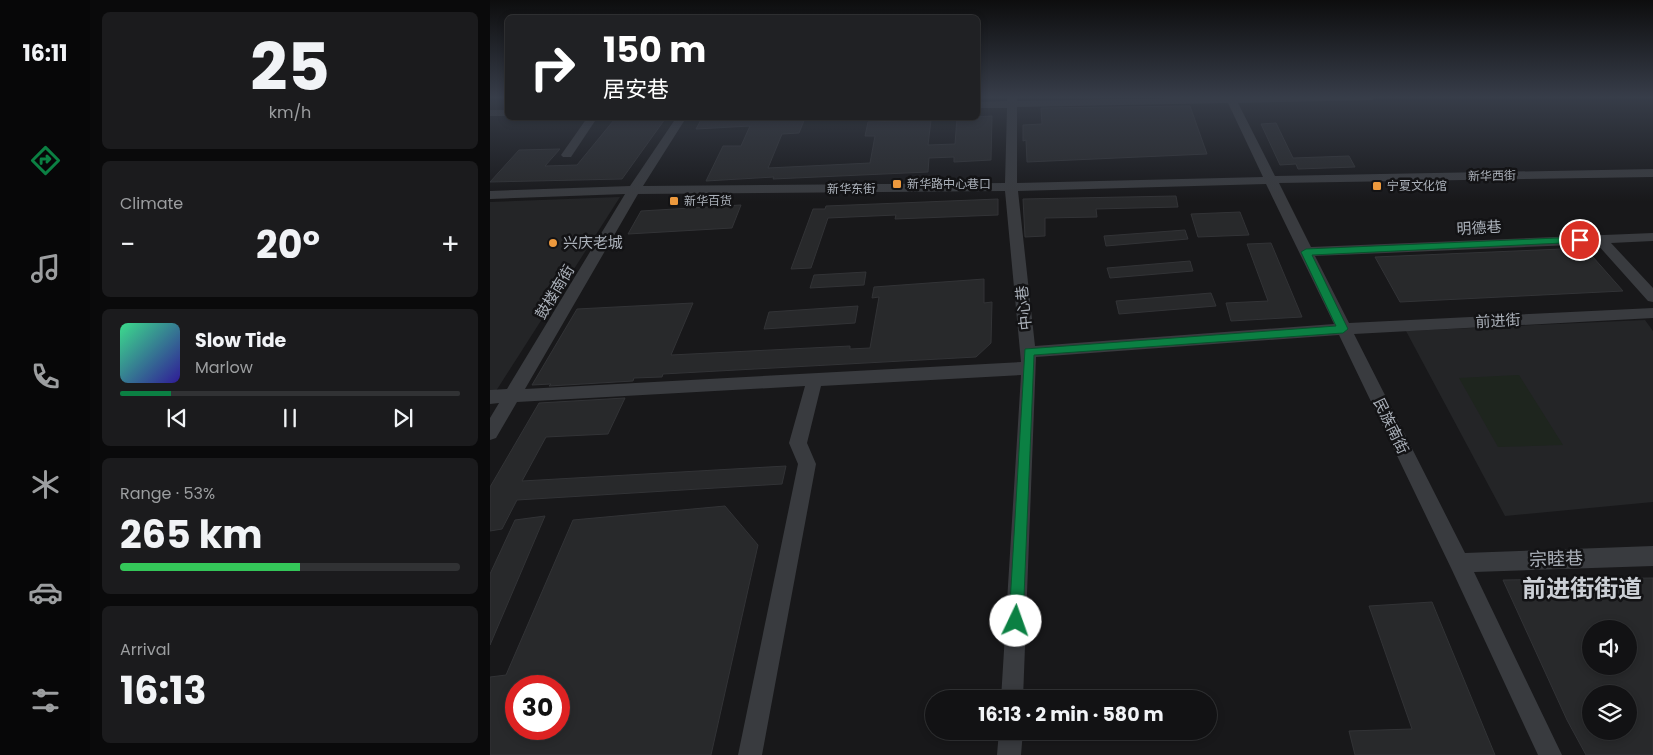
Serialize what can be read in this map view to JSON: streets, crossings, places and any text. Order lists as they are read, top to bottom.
{
  "streets": {
    "street": [
      "新华西街",
      "新华东街",
      "明德巷",
      "鼓楼南街",
      "中心巷",
      "前进街",
      "民族南街",
      "宗睦巷"
    ]
  },
  "crossings": [
    ["新华西街", "新华东街"],
    ["新华西街", "民族南街"],
    ["新华东街", "鼓楼南街"],
    ["新华东街", "中心巷"],
    ["新华东街", "民族南街"],
    ["明德巷", "民族南街"],
    ["鼓楼南街", "前进街"],
    ["中心巷", "前进街"],
    ["前进街", "民族南街"],
    ["民族南街", "宗睦巷"]
  ],
  "districts": ["前进街街道"],
  "places": {
    "transit": ["新华路中心巷口", "宁夏文化馆", "新华百货"],
    "other": ["兴庆老城"]
  },
  "page": {
    "tabs": "16:11",
    "tile": [
      ["25", "km/h"],
      "Climate",
      ["Range · 53%", "265 km"],
      ["Arrival", "16:13"]
    ],
    "turn": ["150 m", "居安巷"],
    "heat": ["−", "20°", "+"],
    "song": ["Slow Tide", "Marlow"],
    "limit": "30",
    "trip": "16:13 · 2 min · 580 m"
  }
}
